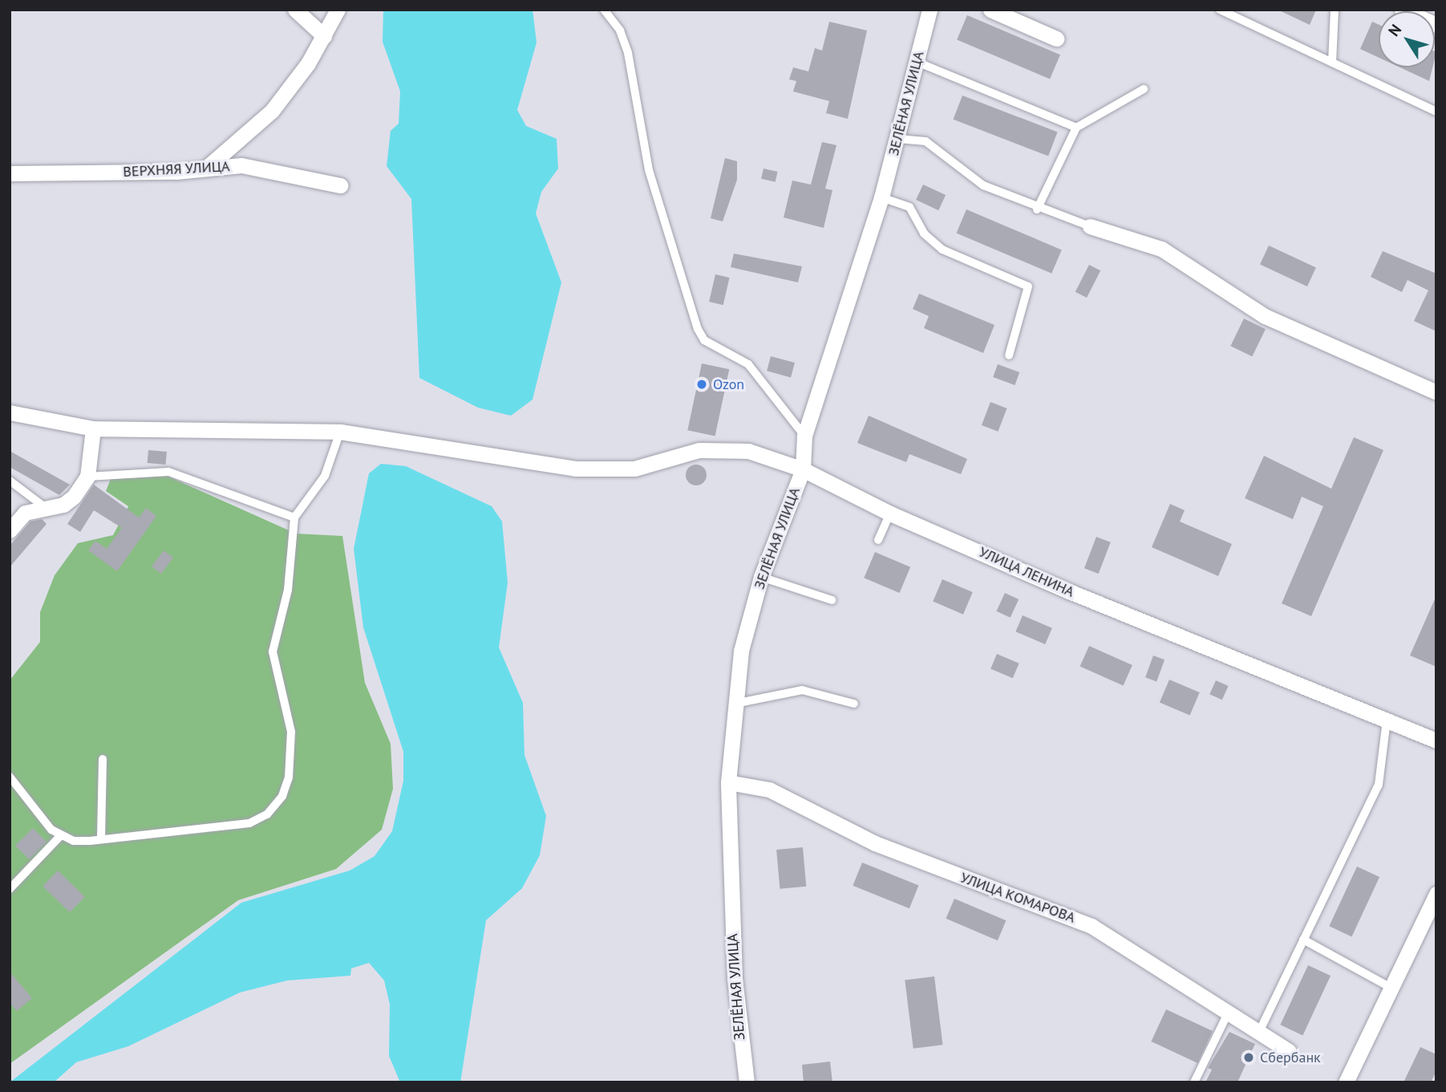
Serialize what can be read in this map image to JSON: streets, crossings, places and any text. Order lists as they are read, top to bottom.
{
  "streets": {
    "street": [
      "ЗЕЛЁНАЯ УЛИЦА",
      "ВЕРХНЯЯ УЛИЦА",
      "УЛИЦА ЛЕНИНА",
      "УЛИЦА КОМАРОВА"
    ]
  },
  "crossings": [
    ["ЗЕЛЁНАЯ УЛИЦА", "УЛИЦА ЛЕНИНА"],
    ["ЗЕЛЁНАЯ УЛИЦА", "УЛИЦА КОМАРОВА"]
  ],
  "places": ["Ozon", "Сбербанк"],
  "north": "top left"
}
